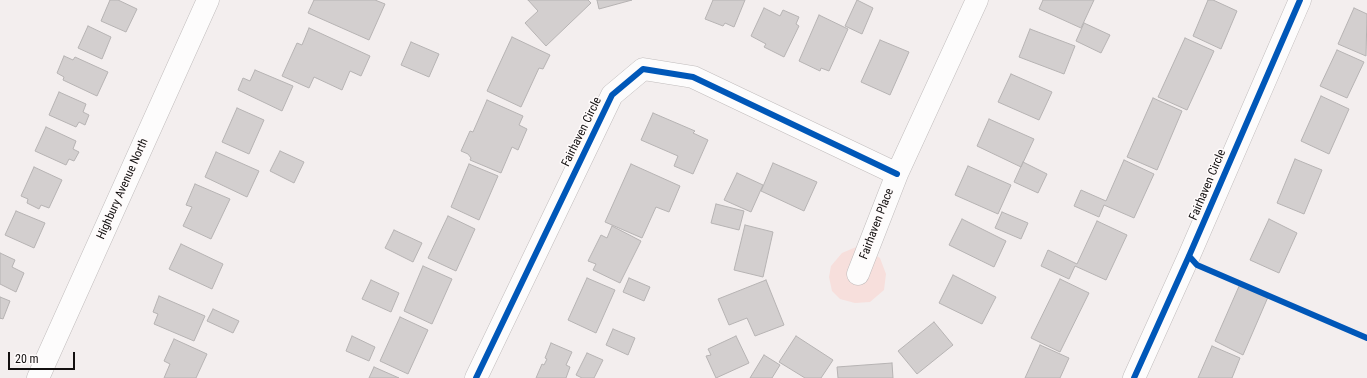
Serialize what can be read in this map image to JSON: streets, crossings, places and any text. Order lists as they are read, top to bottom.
{
  "streets": {
    "street": ["Fairhaven Circle", "Highbury Avenue North", "Fairhaven Place"]
  },
  "crossings": [
    ["Fairhaven Circle", "Fairhaven Place"]
  ],
  "scale_bar": "20 m"
}
